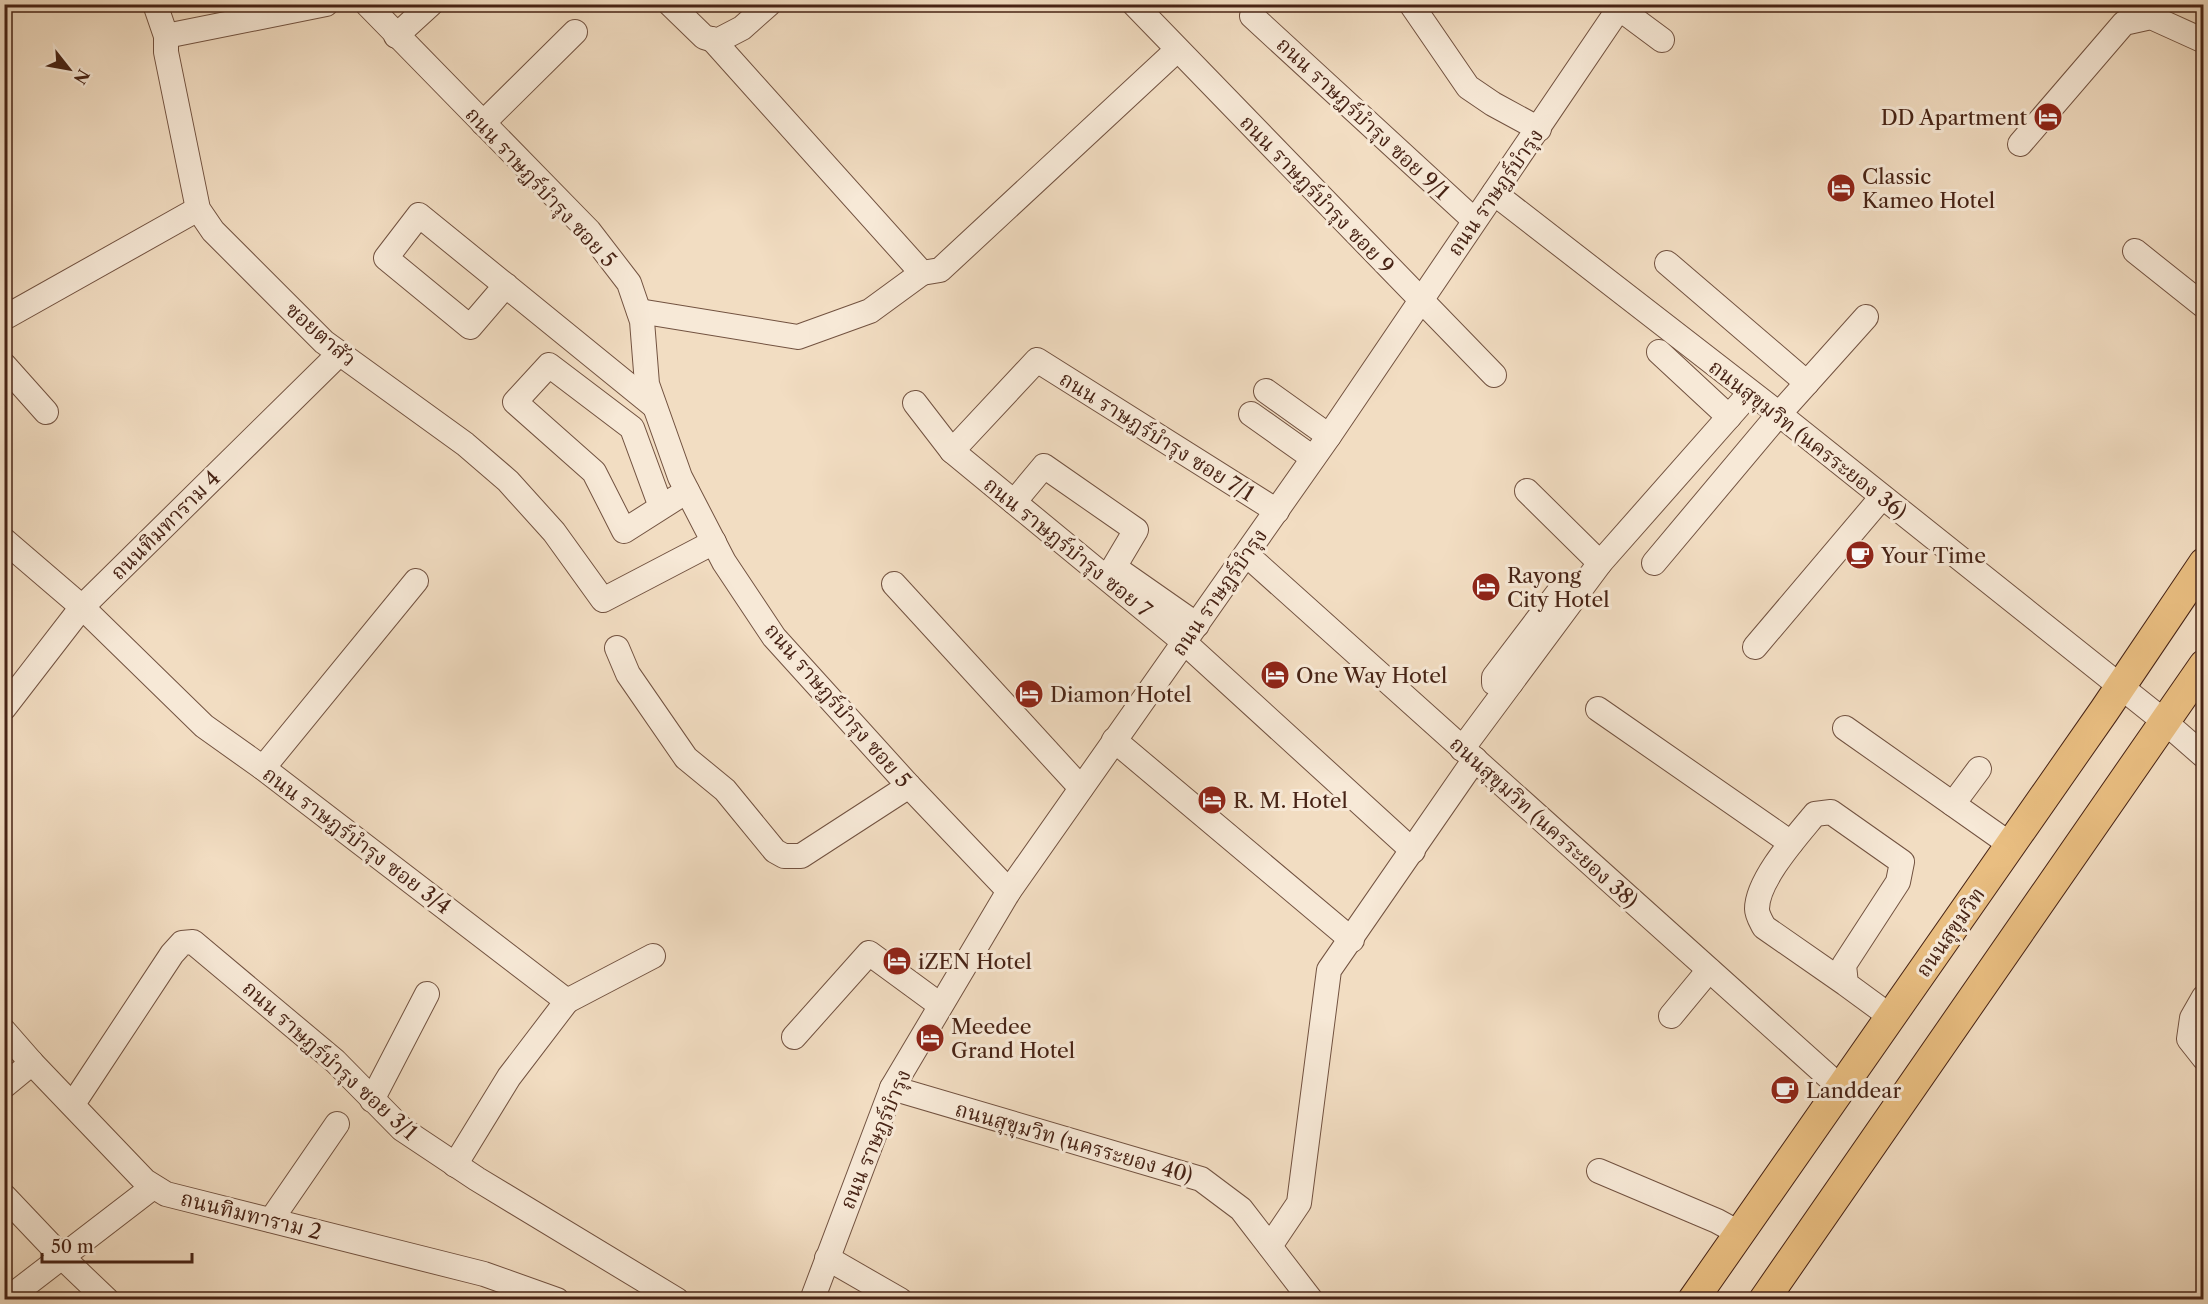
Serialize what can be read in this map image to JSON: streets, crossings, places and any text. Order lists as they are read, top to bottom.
{
  "streets": {
    "main road": ["ถนนสุขุมวิท"],
    "street": [
      "ถนน ราษฎร์บำรุง ซอย 9/1",
      "ถนน ราษฎร์บำรุง ซอย 5",
      "ถนน ราษฎร์บำรุง",
      "ถนน ราษฎร์บำรุง ซอย 9",
      "ซอยตาสัว",
      "ถนน ราษฎร์บำรุง ซอย 7/1",
      "ถนนสุขุมวิท (นครระยอง 36)",
      "ถนนทิมทาราม 4",
      "ถนน ราษฎร์บำรุง ซอย 7",
      "ถนนสุขุมวิท (นครระยอง 38)",
      "ถนน ราษฎร์บำรุง ซอย 3/4",
      "ถนน ราษฎร์บำรุง ซอย 3/1",
      "ถนนสุขุมวิท (นครระยอง 40)",
      "ถนนทิมทาราม 2"
    ]
  },
  "crossings": [
    ["ถนน ราษฎร์บำรุง ซอย 9/1", "ถนน ราษฎร์บำรุง"],
    ["ถนน ราษฎร์บำรุง ซอย 5", "ถนน ราษฎร์บำรุง"],
    ["ถนน ราษฎร์บำรุง ซอย 5", "ซอยตาสัว"],
    ["ถนน ราษฎร์บำรุง", "ถนน ราษฎร์บำรุง ซอย 9"],
    ["ถนน ราษฎร์บำรุง", "ถนน ราษฎร์บำรุง ซอย 7/1"],
    ["ถนน ราษฎร์บำรุง", "ถนนสุขุมวิท (นครระยอง 36)"],
    ["ถนน ราษฎร์บำรุง", "ถนน ราษฎร์บำรุง ซอย 7"],
    ["ถนน ราษฎร์บำรุง", "ถนนสุขุมวิท (นครระยอง 38)"],
    ["ถนน ราษฎร์บำรุง", "ถนนสุขุมวิท (นครระยอง 40)"],
    ["ซอยตาสัว", "ถนนทิมทาราม 4"],
    ["ถนน ราษฎร์บำรุง ซอย 7/1", "ถนน ราษฎร์บำรุง ซอย 7"],
    ["ถนนสุขุมวิท (นครระยอง 36)", "ถนนสุขุมวิท"],
    ["ถนนทิมทาราม 4", "ถนน ราษฎร์บำรุง ซอย 3/4"],
    ["ถนนสุขุมวิท (นครระยอง 38)", "ถนนสุขุมวิท"],
    ["ถนน ราษฎร์บำรุง ซอย 3/1", "ถนนทิมทาราม 2"]
  ],
  "places": {
    "hotel": [
      "DD Apartment",
      "Classic Kameo Hotel",
      "Rayong City Hotel",
      "One Way Hotel",
      "Diamon Hotel",
      "R. M. Hotel",
      "iZEN Hotel",
      "Meedee Grand Hotel"
    ],
    "cafe": ["Your Time", "Landdear"]
  },
  "scale_bar": "50 m",
  "north": "bottom right"
}
